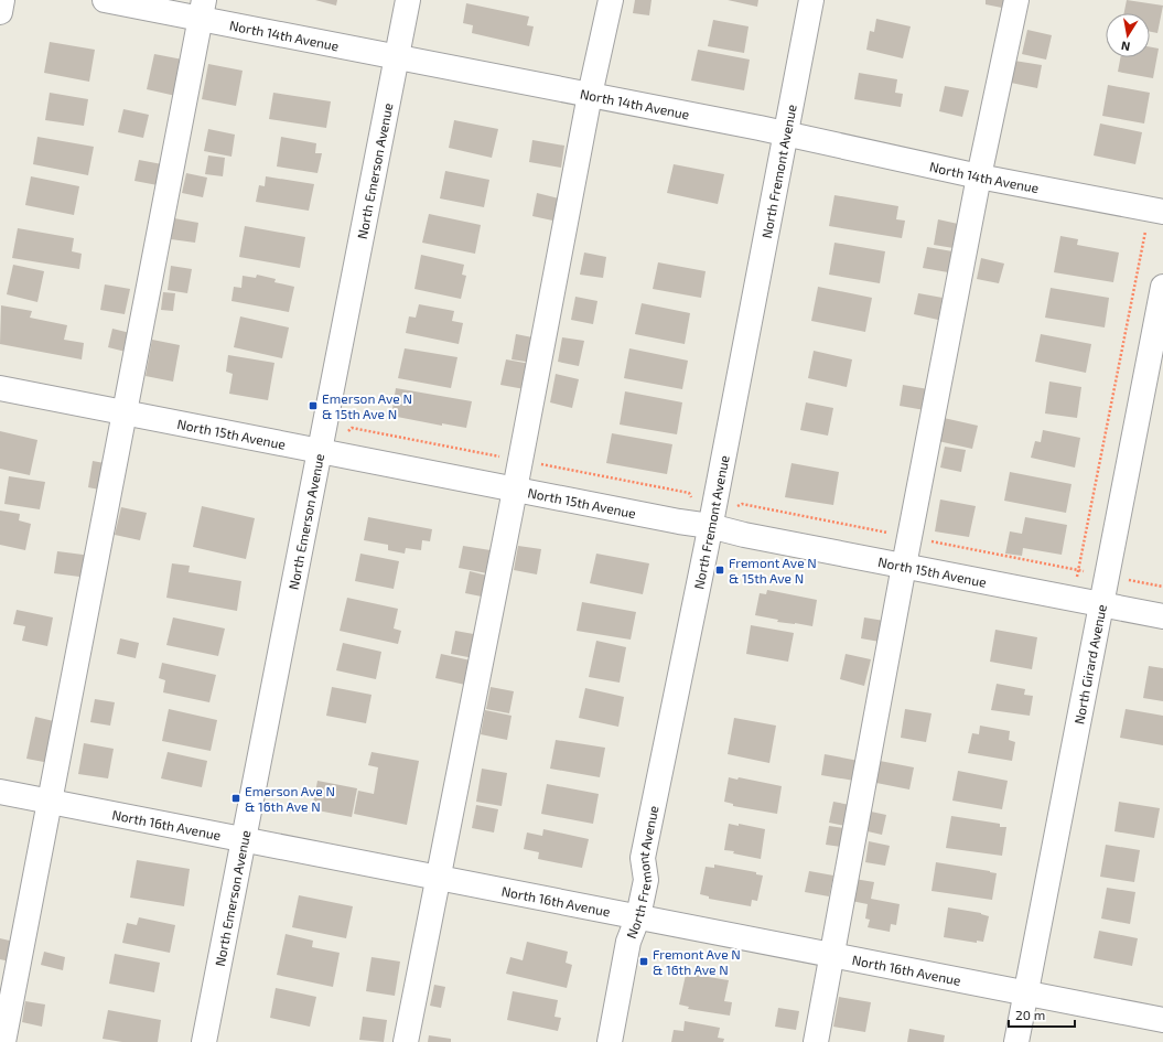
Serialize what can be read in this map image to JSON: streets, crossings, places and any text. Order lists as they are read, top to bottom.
{
  "streets": {
    "street": [
      "North 14th Avenue",
      "North Emerson Avenue",
      "North Fremont Avenue",
      "North 15th Avenue",
      "North Girard Avenue",
      "North 16th Avenue"
    ]
  },
  "crossings": [
    ["North 14th Avenue", "North Emerson Avenue"],
    ["North 14th Avenue", "North Fremont Avenue"],
    ["North Emerson Avenue", "North 15th Avenue"],
    ["North Emerson Avenue", "North 16th Avenue"],
    ["North Fremont Avenue", "North 15th Avenue"],
    ["North Fremont Avenue", "North 16th Avenue"],
    ["North 15th Avenue", "North Girard Avenue"],
    ["North Girard Avenue", "North 16th Avenue"]
  ],
  "places": {
    "transit": [
      "Emerson Ave N & 15th Ave N",
      "Fremont Ave N & 15th Ave N",
      "Emerson Ave N & 16th Ave N",
      "Fremont Ave N & 16th Ave N"
    ]
  },
  "scale_bar": "20 m",
  "north": "bottom"
}
